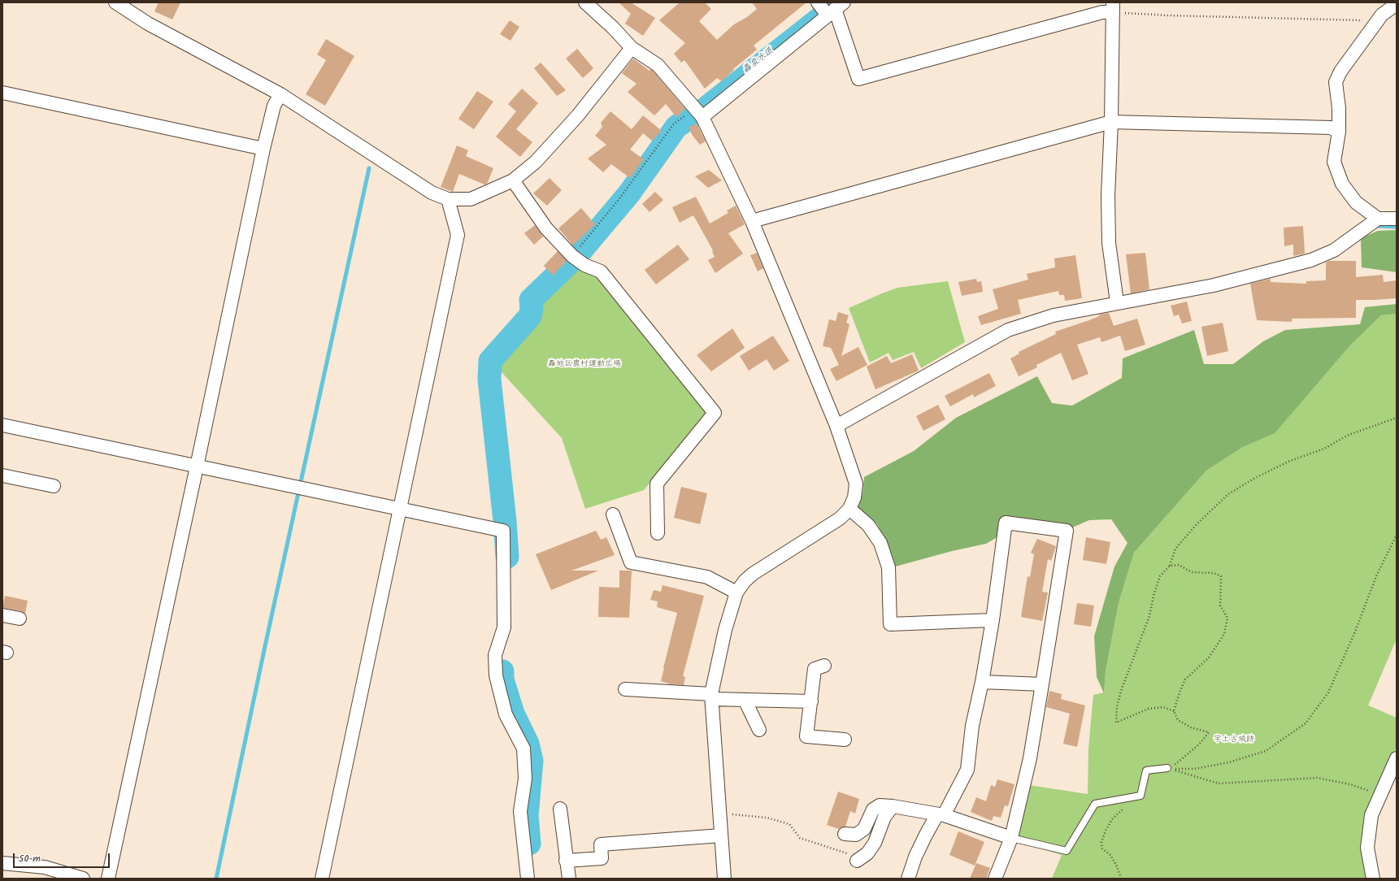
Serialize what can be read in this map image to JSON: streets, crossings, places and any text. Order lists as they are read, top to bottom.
{
  "water": ["轟泉水道"],
  "parks": ["轟地区農村運動広場", "宇土古城跡"],
  "scale_bar": "50 m"
}
